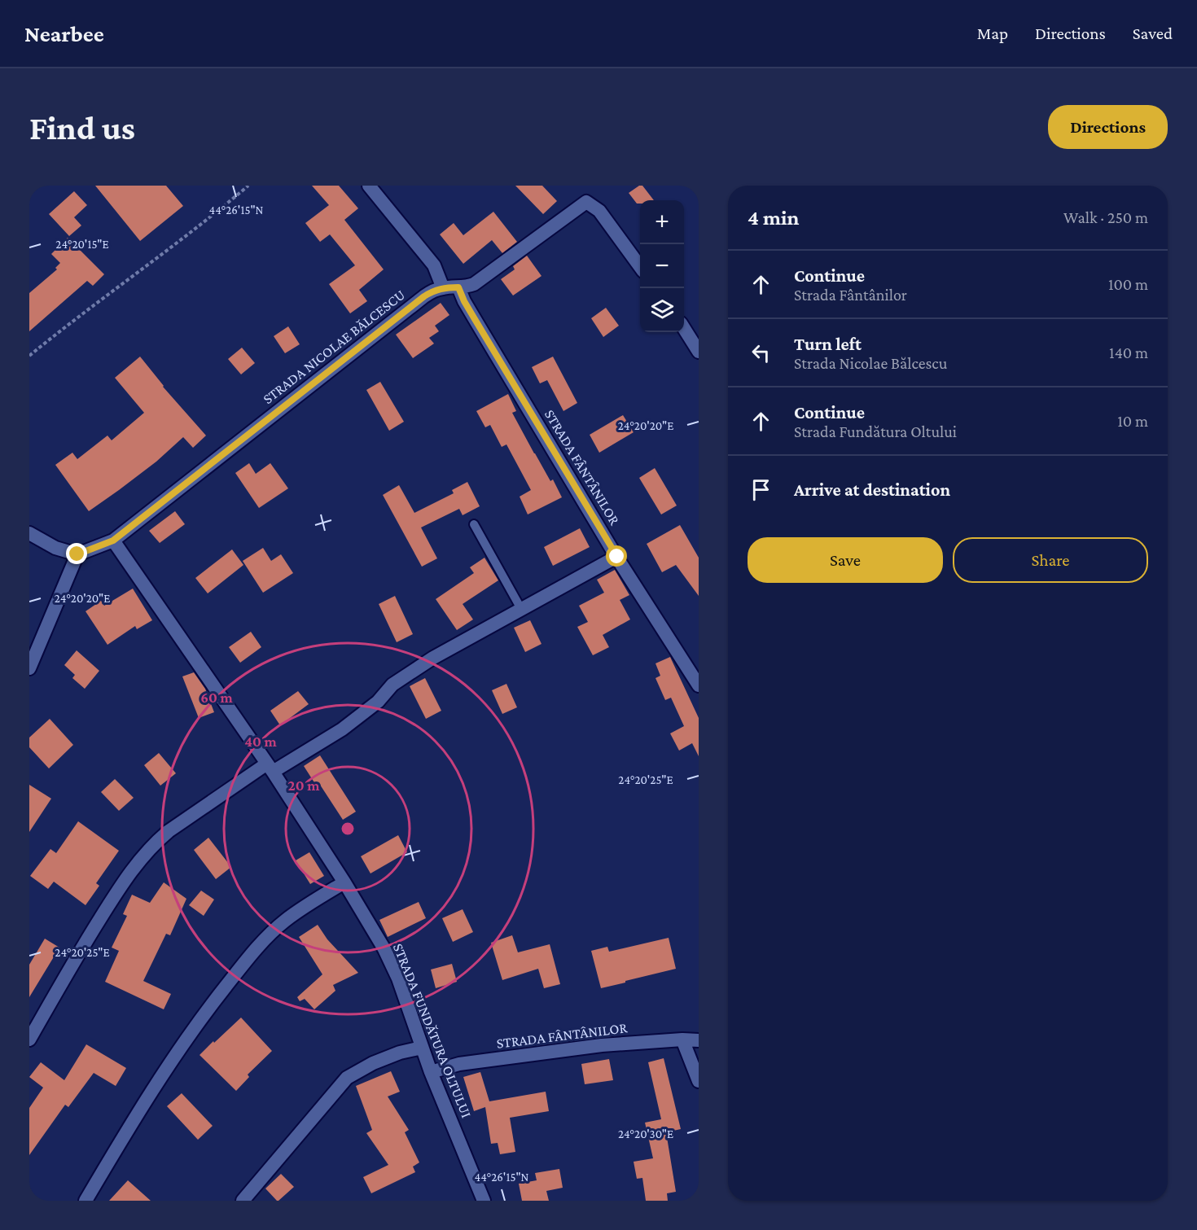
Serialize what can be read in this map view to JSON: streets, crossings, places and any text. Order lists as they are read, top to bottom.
{
  "streets": {
    "street": ["STRADA NICOLAE BĂLCESCU", "STRADA FÂNTÂNILOR", "STRADA FUNDĂTURA OLTULUI"]
  },
  "crossings": [
    ["STRADA NICOLAE BĂLCESCU", "STRADA FÂNTÂNILOR"],
    ["STRADA NICOLAE BĂLCESCU", "STRADA FUNDĂTURA OLTULUI"],
    ["STRADA FÂNTÂNILOR", "STRADA FUNDĂTURA OLTULUI"]
  ],
  "page": {
    "header": "Nearbee",
    "nav": ["Map", "Directions", "Saved"],
    "buttons": [
      "Directions",
      ["Save", "Share"]
    ],
    "title": "Find us",
    "heading": ["4 min", "Walk · 250 m"],
    "map_buttons": ["+", "−"],
    "list": [
      ["Continue", "Strada Fântânilor", "100 m"],
      ["Turn left", "Strada Nicolae Bălcescu", "140 m"],
      ["Continue", "Strada Fundătura Oltului", "10 m"],
      "Arrive at destination"
    ]
  },
  "coordinates": [
    "44°26'15\"N",
    "24°20'15\"E",
    "24°20'20\"E",
    "24°20'25\"E",
    "24°20'30\"E"
  ],
  "rings": ["60 m", "40 m", "20 m"]
}
